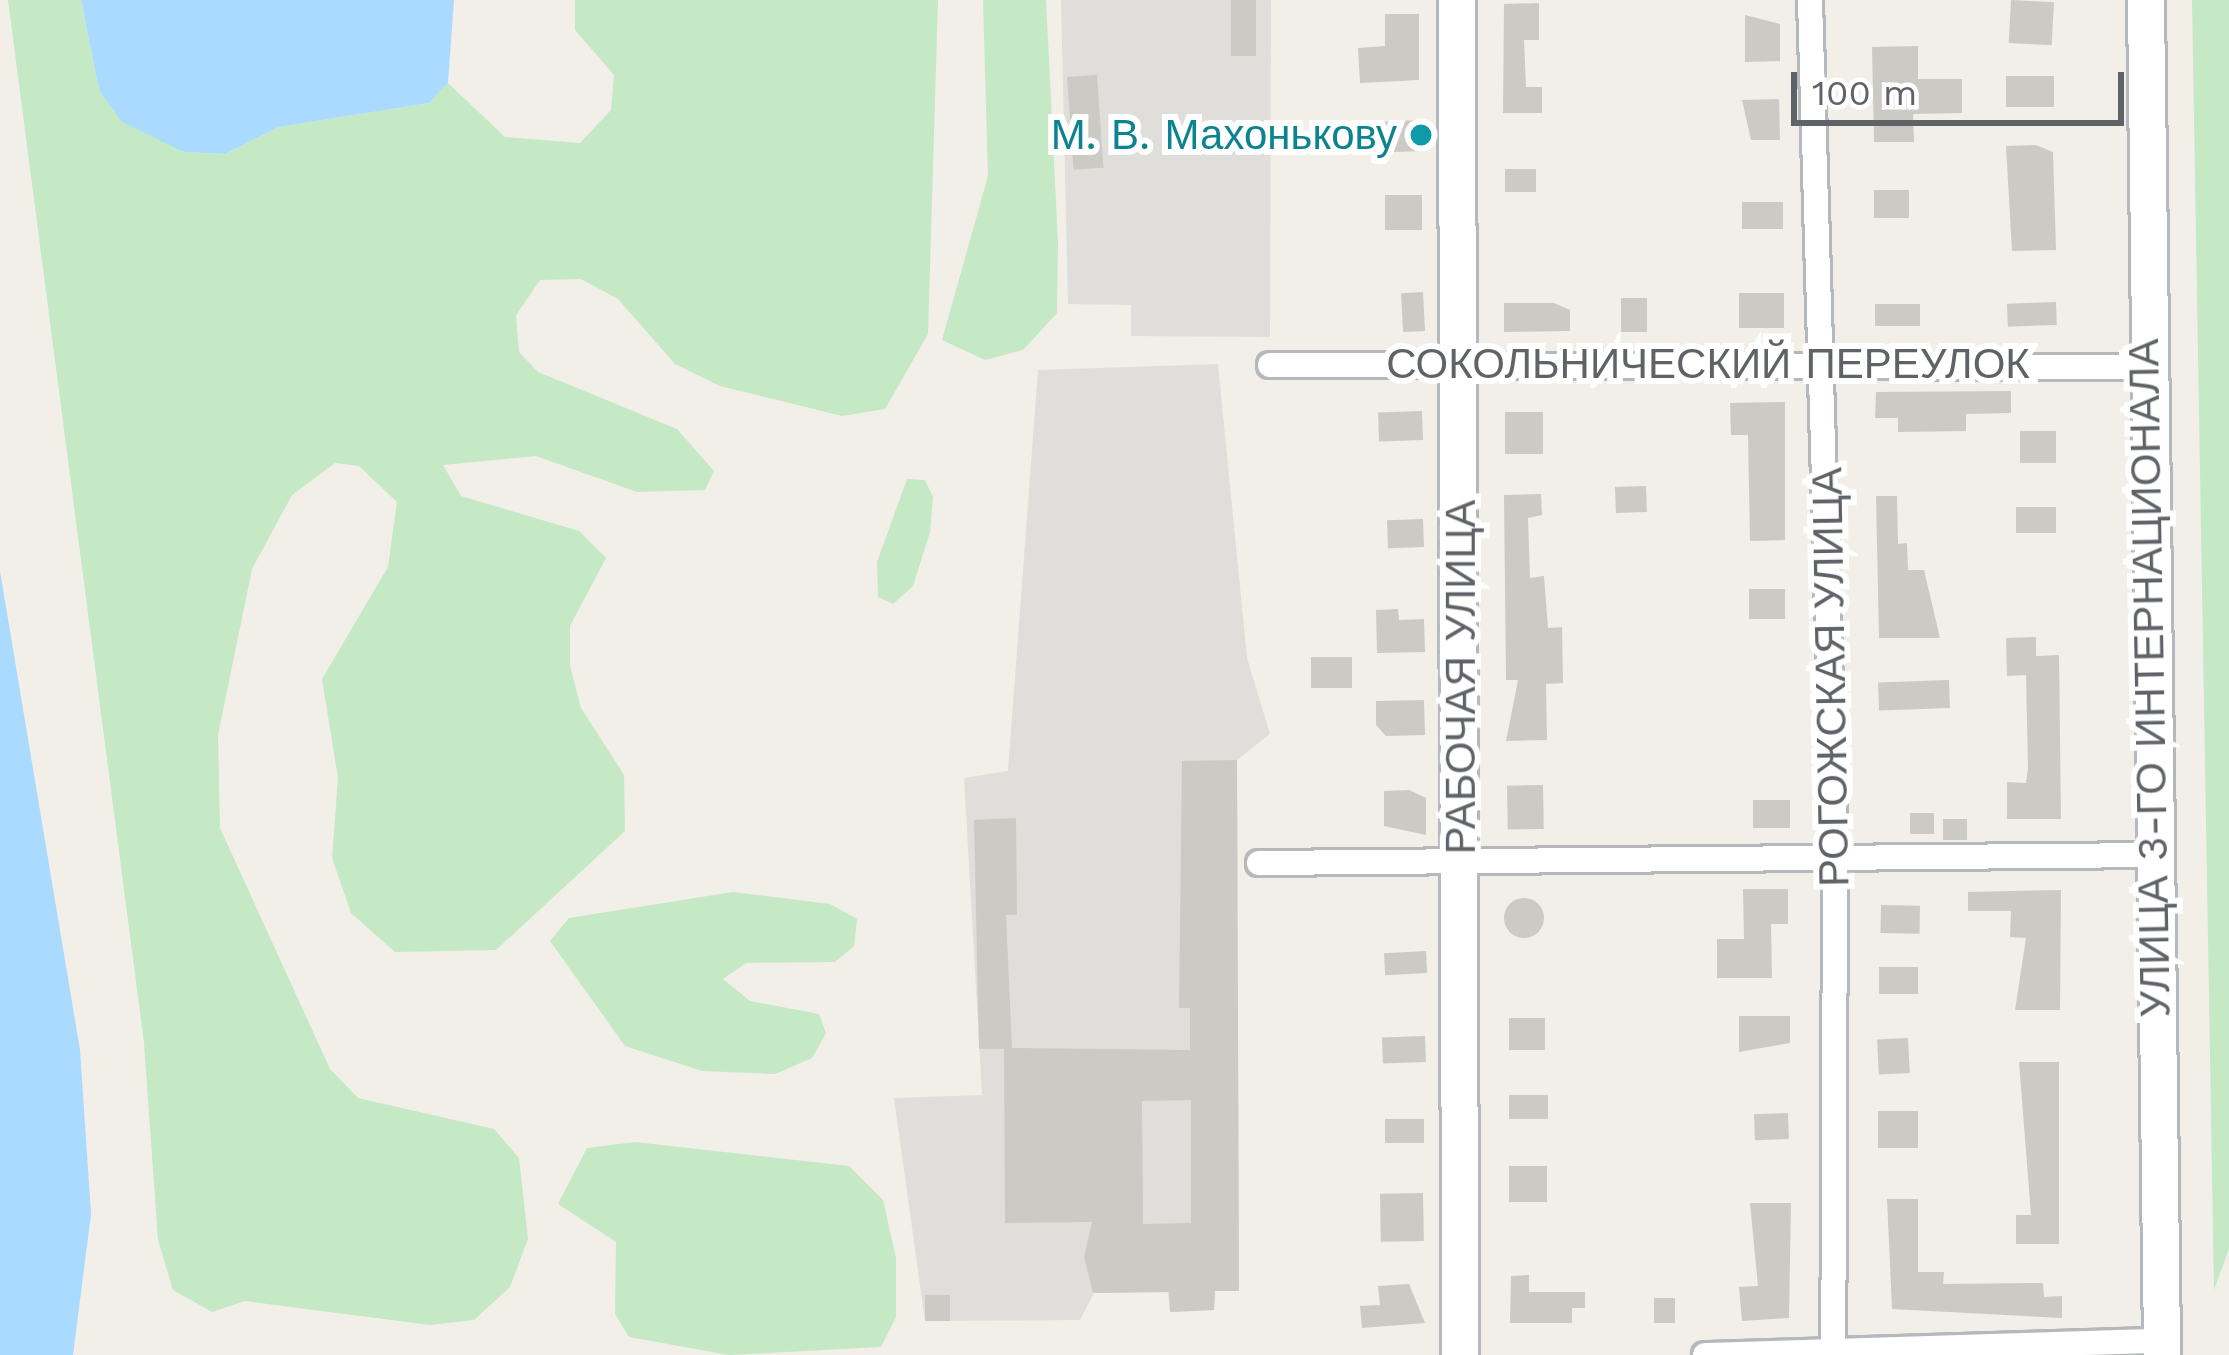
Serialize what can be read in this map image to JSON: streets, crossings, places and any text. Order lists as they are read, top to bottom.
{
  "streets": {
    "main road": ["РАБОЧАЯ УЛИЦА", "УЛИЦА 3-ГО ИНТЕРНАЦИОНАЛА"],
    "street": ["СОКОЛЬНИЧЕСКИЙ ПЕРЕУЛОК", "РОГОЖСКАЯ УЛИЦА"]
  },
  "crossings": [
    ["СОКОЛЬНИЧЕСКИЙ ПЕРЕУЛОК", "РАБОЧАЯ УЛИЦА"],
    ["СОКОЛЬНИЧЕСКИЙ ПЕРЕУЛОК", "РОГОЖСКАЯ УЛИЦА"],
    ["СОКОЛЬНИЧЕСКИЙ ПЕРЕУЛОК", "УЛИЦА 3-ГО ИНТЕРНАЦИОНАЛА"]
  ],
  "places": ["М. В. Махонькову"],
  "scale_bar": "100 m"
}
